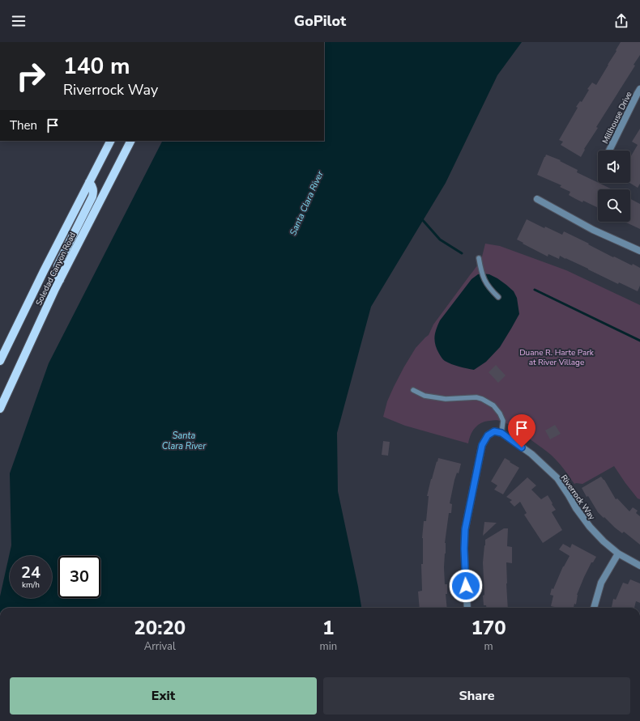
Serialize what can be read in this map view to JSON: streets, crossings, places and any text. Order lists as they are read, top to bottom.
{
  "streets": {
    "main road": ["Soledad Canyon Road"],
    "street": ["Millhouse Drive", "Riverrock Way"]
  },
  "water": ["Santa Clara River"],
  "parks": ["Duane R. Harte Park at River Village"],
  "page": {
    "header": "GoPilot",
    "turn": ["140 m", "Riverrock Way"],
    "then": "Then",
    "speed": "24 km/h",
    "limit": "30",
    "eta": [
      "20:20",
      "Arrival",
      "1",
      "min",
      "170",
      "m"
    ],
    "buttons": ["Exit", "Share"]
  }
}
